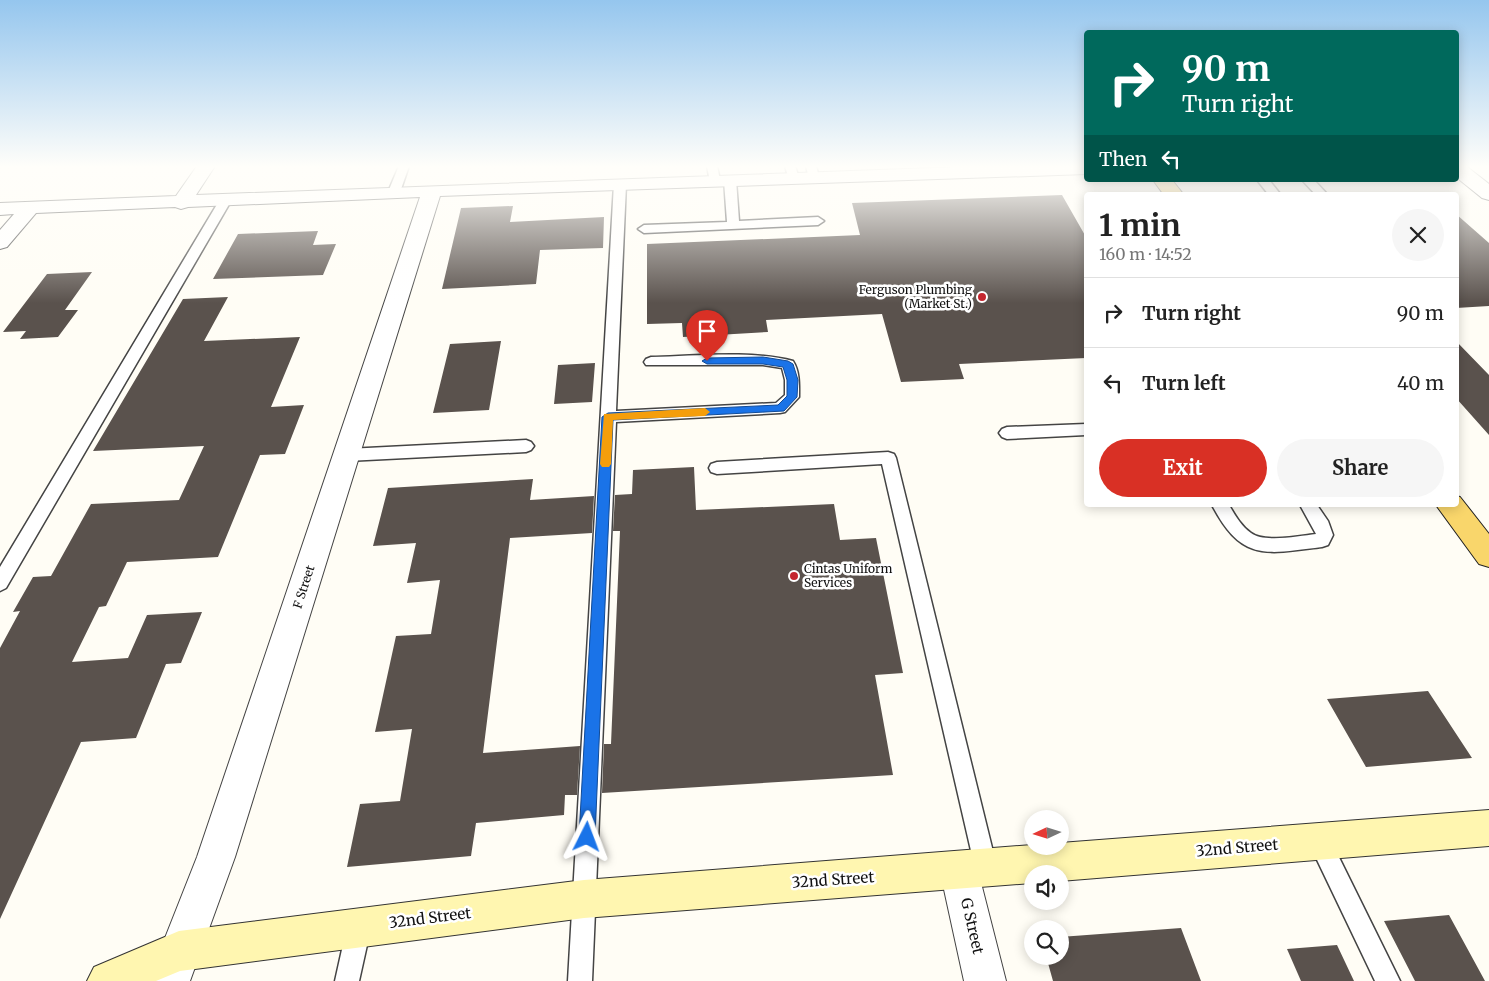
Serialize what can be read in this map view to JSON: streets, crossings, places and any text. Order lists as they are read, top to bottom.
{
  "streets": {
    "main road": ["32nd Street"],
    "street": ["F Street", "G Street"]
  },
  "crossings": [
    ["F Street", "32nd Street"],
    ["32nd Street", "G Street"]
  ],
  "places": ["Ferguson Plumbing (Market St.)", "Cintas Uniform Services"],
  "north": "left",
  "page": {
    "turn": ["90 m", "Turn right"],
    "then": "Then",
    "heading": ["1 min", "160 m · 14:52"],
    "list": [
      {
        "name": "Turn right",
        "value": "90 m"
      },
      {
        "name": "Turn left",
        "value": "40 m"
      }
    ],
    "buttons": ["Exit", "Share"]
  }
}
